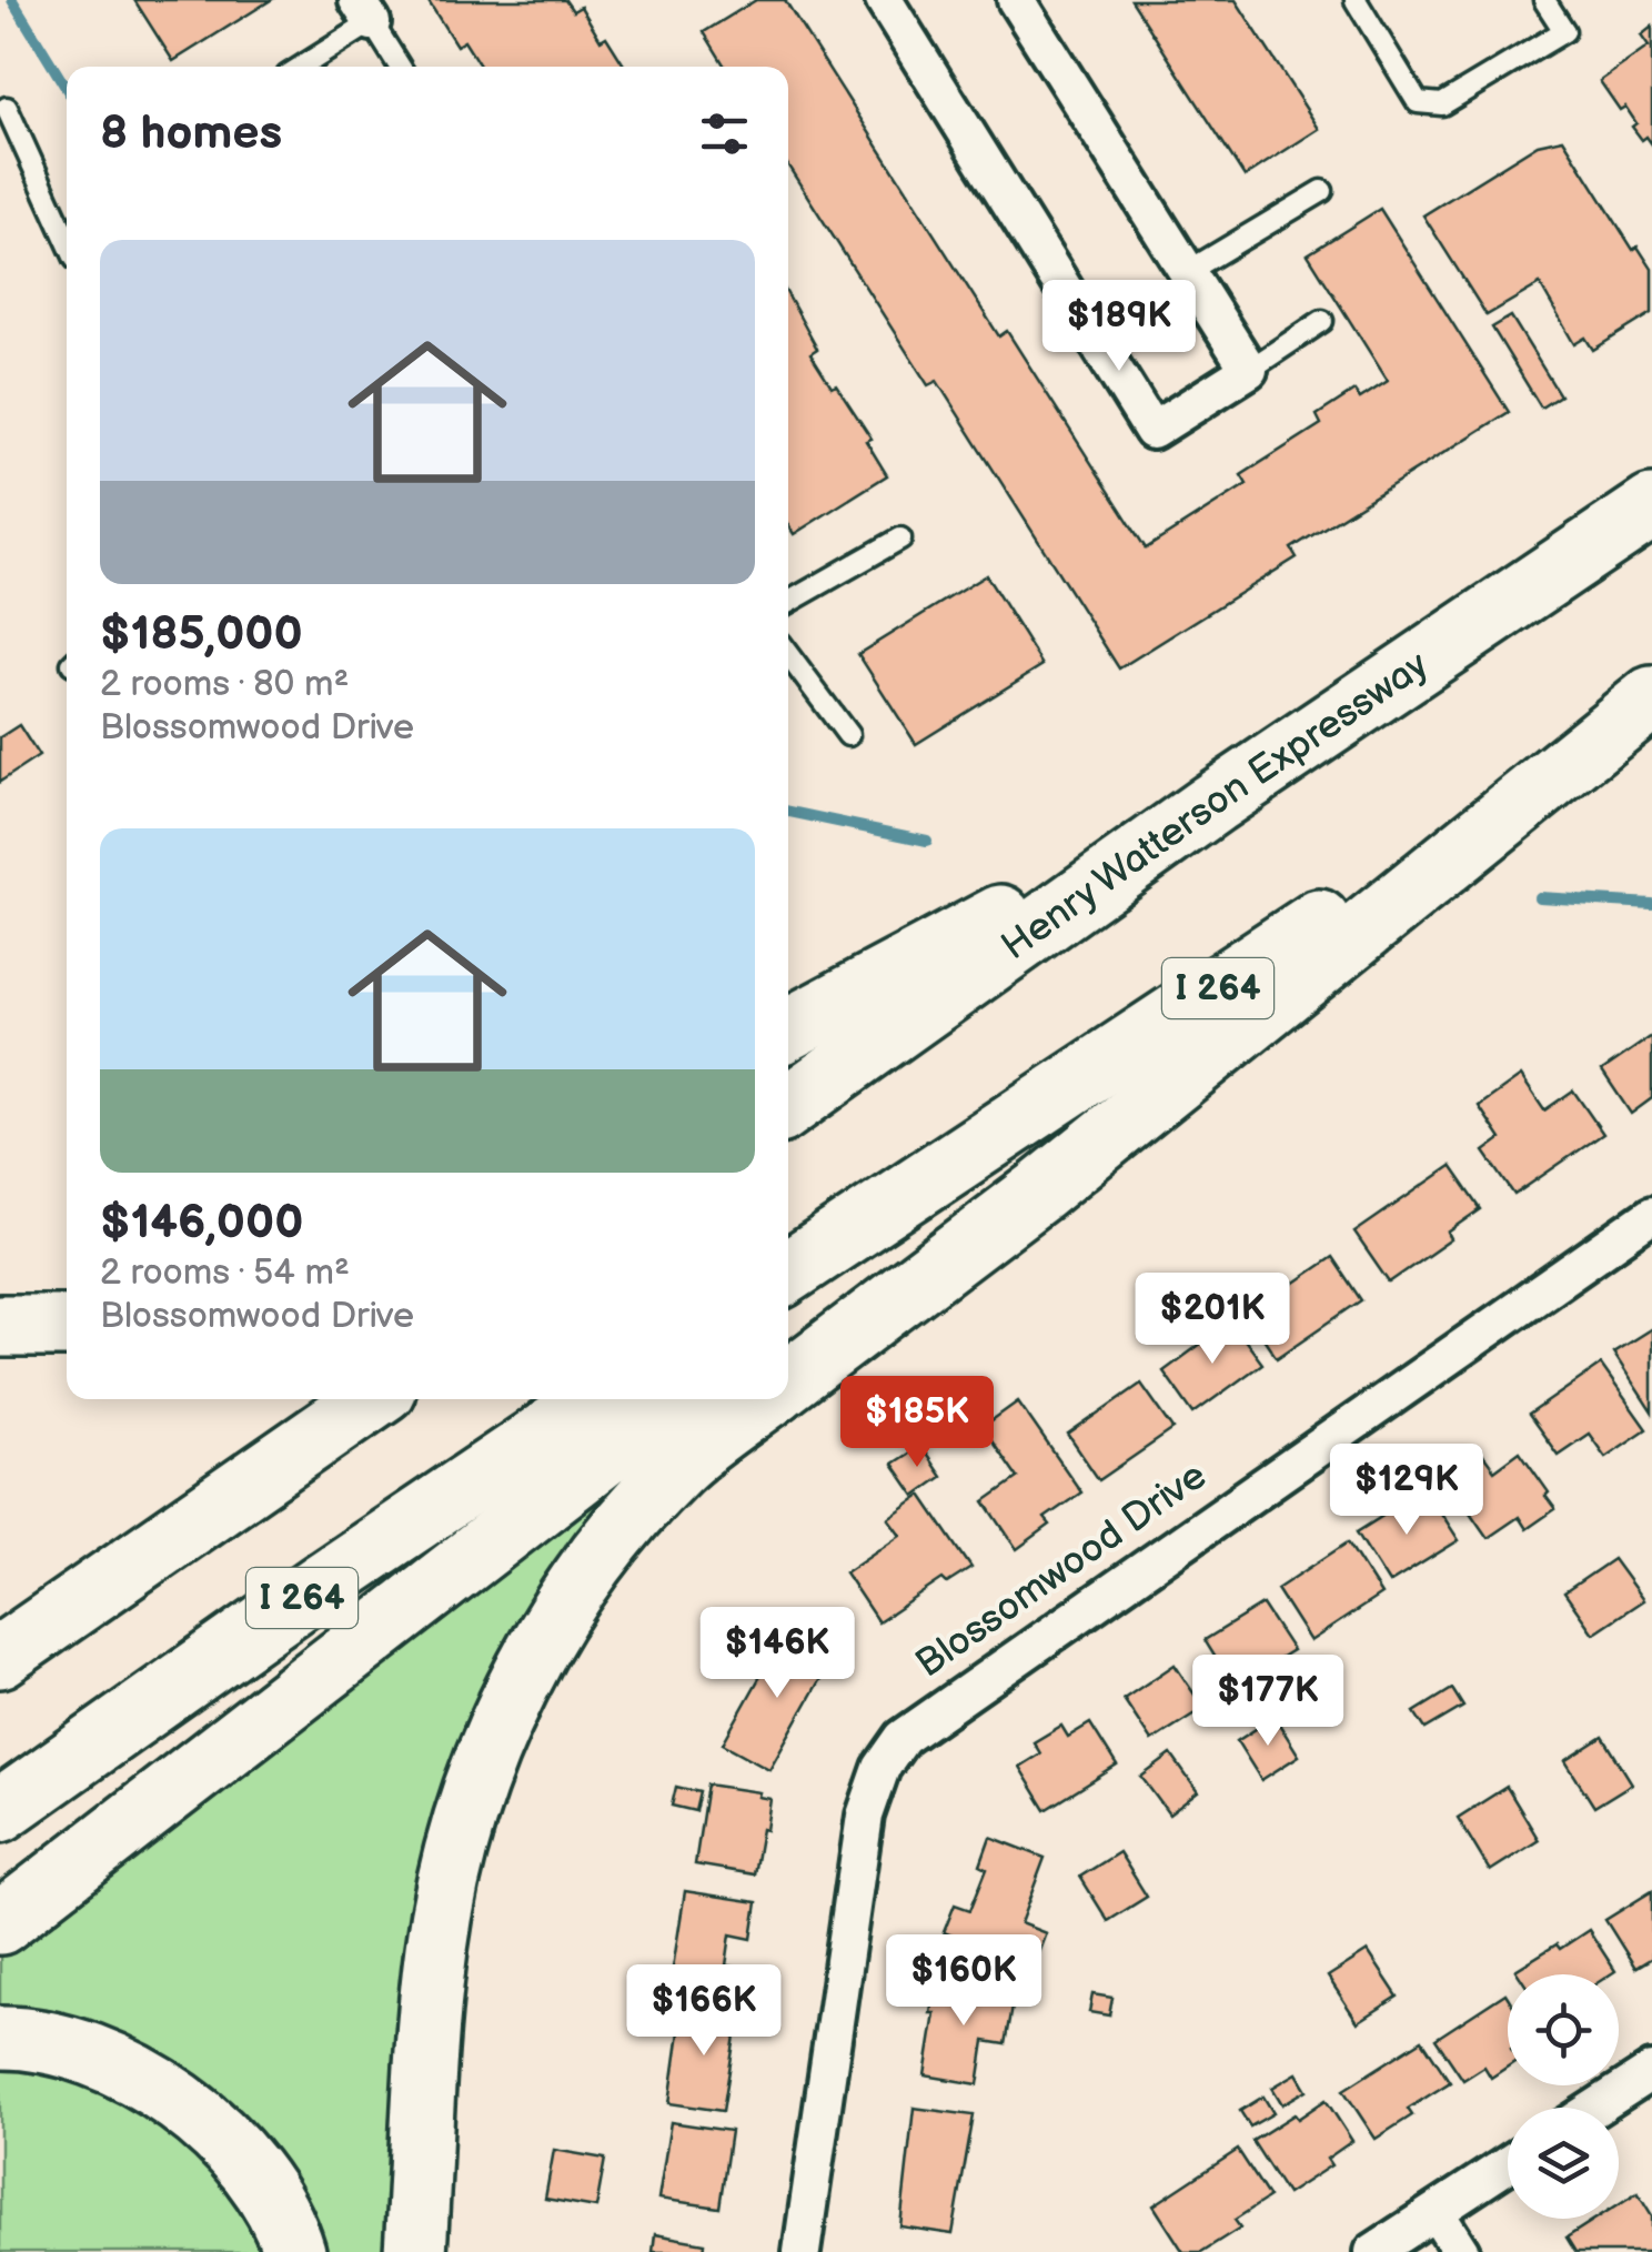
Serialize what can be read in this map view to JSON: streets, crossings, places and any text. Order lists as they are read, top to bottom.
{
  "streets": {
    "highway": ["Henry Watterson Expressway", "I 264"],
    "street": ["Blossomwood Drive"]
  },
  "page": {
    "heading": "8 homes",
    "list": [
      {
        "name": "$185,000",
        "note": "2 rooms · 80 m² · Blossomwood Drive"
      },
      {
        "name": "$146,000",
        "note": "2 rooms · 54 m² · Blossomwood Drive"
      }
    ],
    "price": [
      "$189K",
      "$201K",
      "$185K",
      "$129K",
      "$146K",
      "$177K",
      "$160K",
      "$166K"
    ]
  }
}
